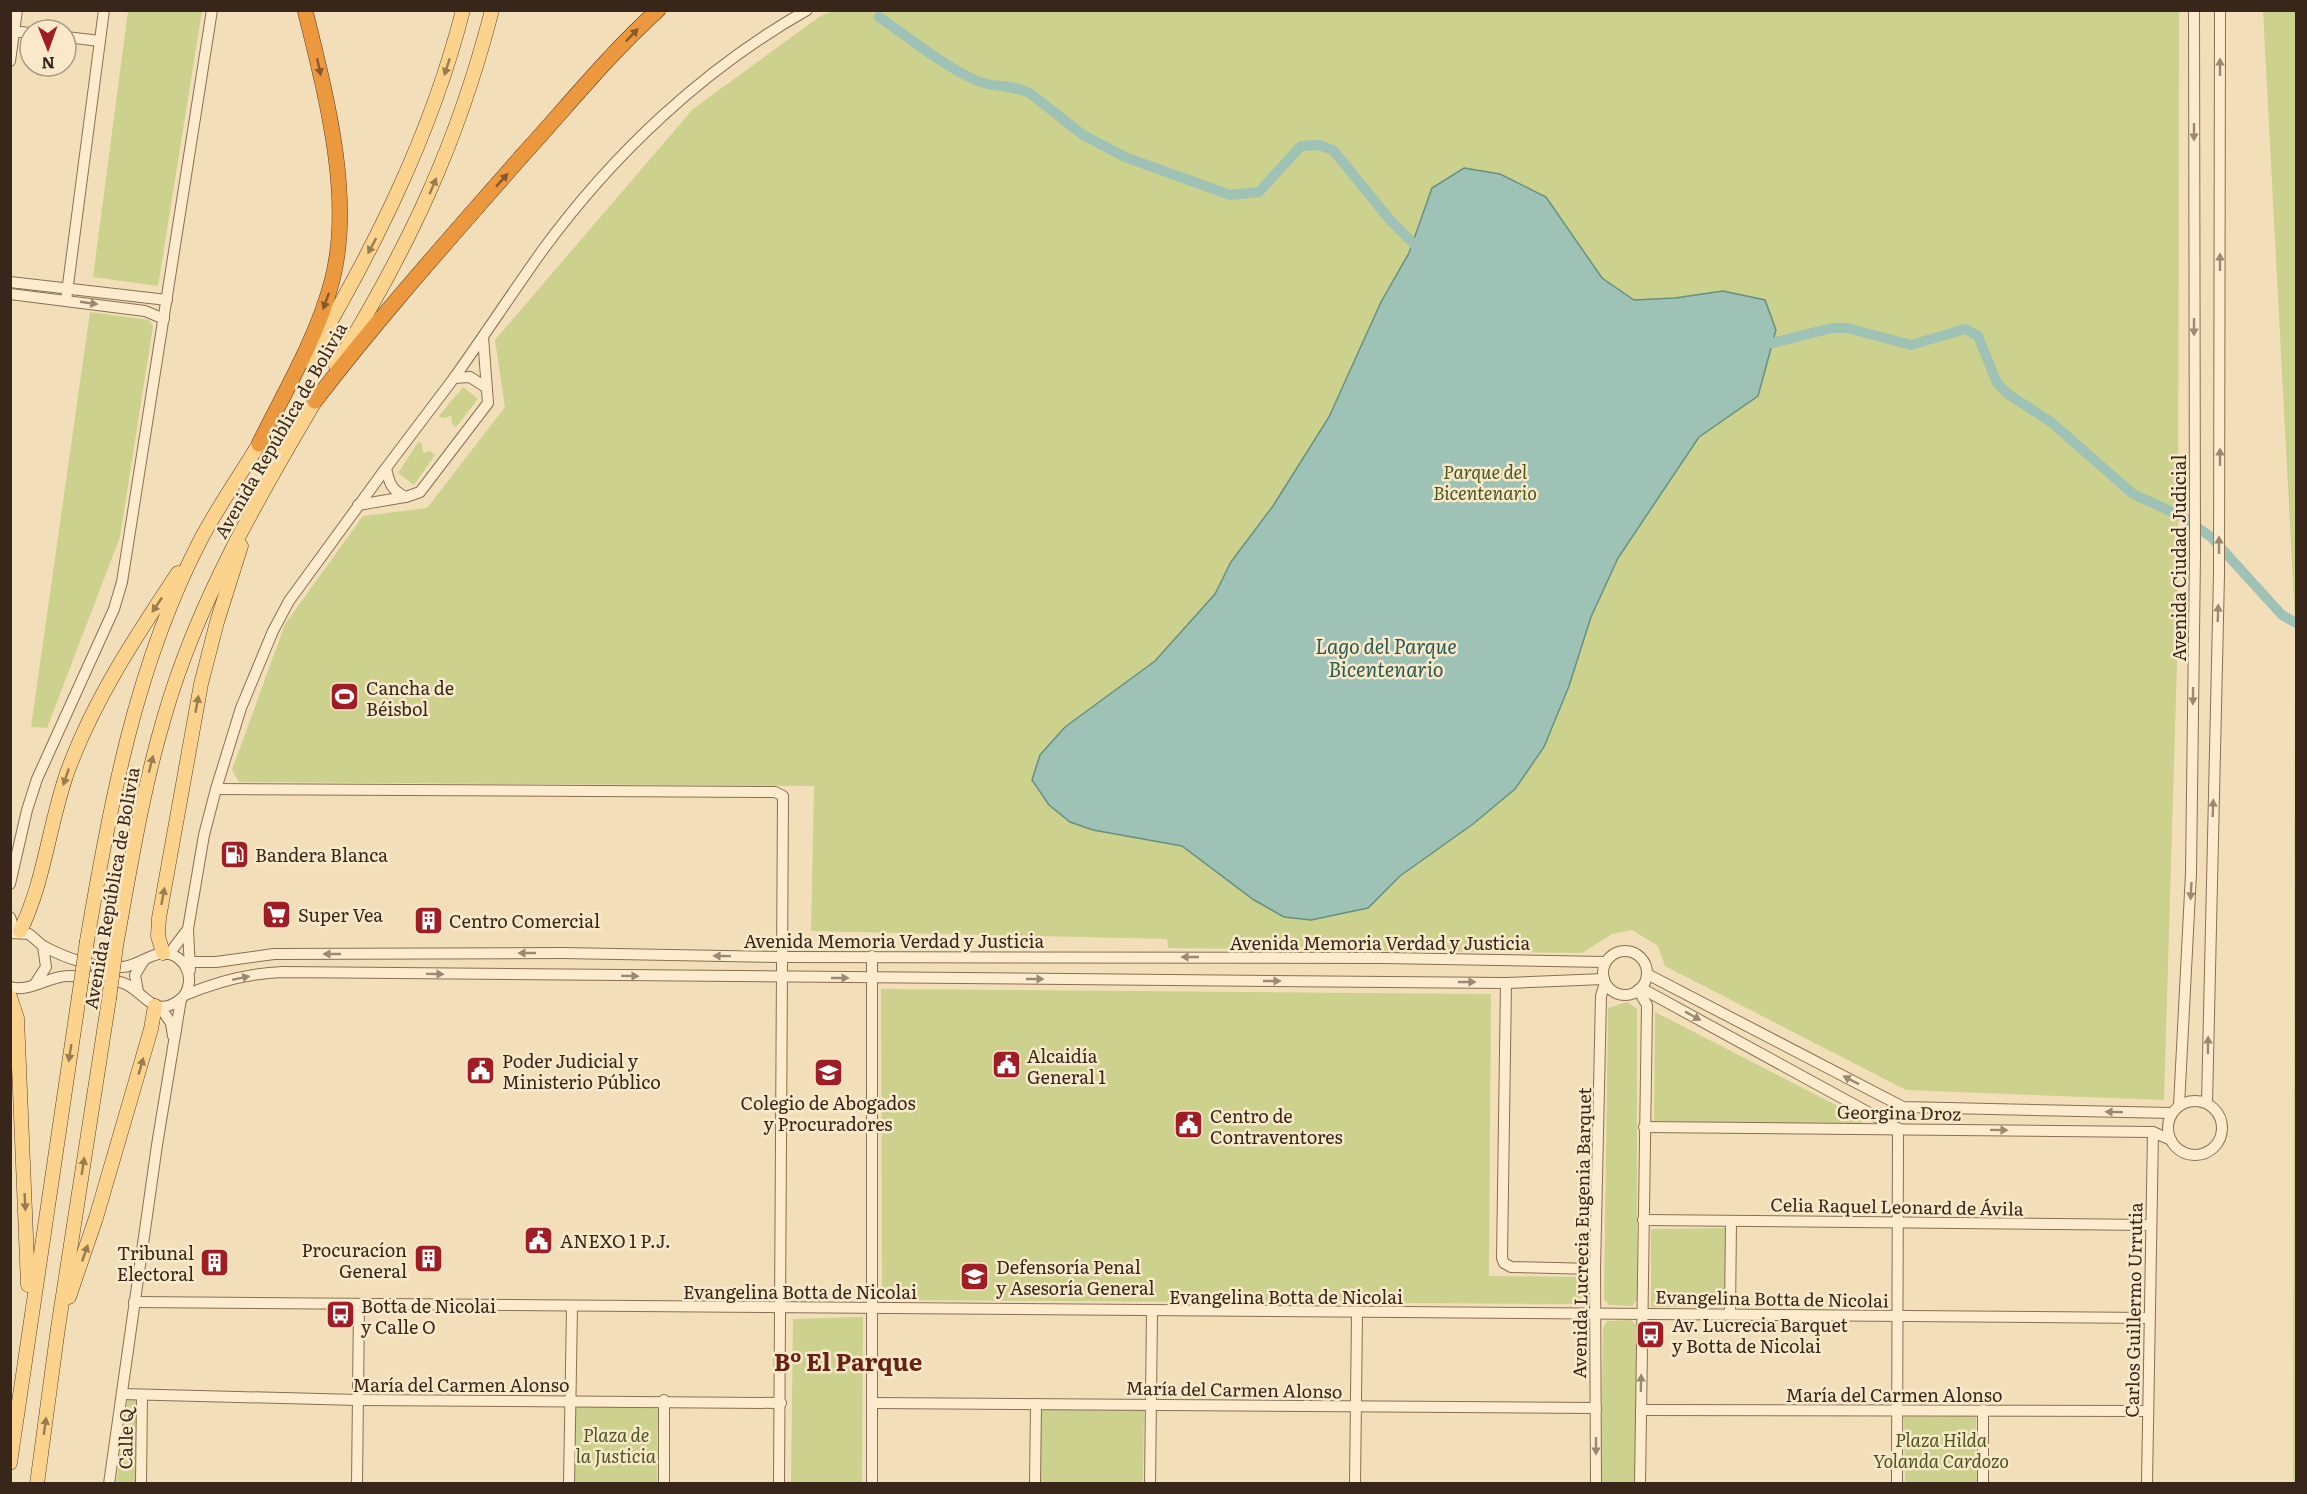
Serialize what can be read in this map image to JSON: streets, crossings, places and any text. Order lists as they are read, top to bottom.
{
  "streets": {
    "main road": ["Avenida República de Bolivia"],
    "street": [
      "Avenida Ciudad Judicial",
      "Avenida Memoria Verdad y Justicia",
      "Georgina Droz",
      "Celia Raquel Leonard de Ávila",
      "Avenida Lucrecia Eugenia Barquet",
      "Evangelina Botta de Nicolai",
      "Carlos Guillermo Urrutia",
      "María del Carmen Alonso",
      "Calle Q"
    ]
  },
  "crossings": [
    ["Avenida Ciudad Judicial", "Georgina Droz"],
    ["Avenida Memoria Verdad y Justicia", "Georgina Droz"],
    ["Avenida Memoria Verdad y Justicia", "Avenida Lucrecia Eugenia Barquet"],
    ["Georgina Droz", "Carlos Guillermo Urrutia"],
    ["Celia Raquel Leonard de Ávila", "Carlos Guillermo Urrutia"],
    ["Avenida Lucrecia Eugenia Barquet", "Evangelina Botta de Nicolai"],
    ["Avenida Lucrecia Eugenia Barquet", "María del Carmen Alonso"],
    ["Evangelina Botta de Nicolai", "Carlos Guillermo Urrutia"],
    ["Carlos Guillermo Urrutia", "María del Carmen Alonso"],
    ["María del Carmen Alonso", "Calle Q"]
  ],
  "districts": ["Bº El Parque"],
  "water": ["Lago del Parque Bicentenario"],
  "parks": ["Parque del Bicentenario", "Plaza de la Justicia", "Plaza Hilda Yolanda Cardozo"],
  "places": {
    "sports": ["Cancha de Béisbol"],
    "fuel station": ["Bandera Blanca"],
    "supermarket": ["Super Vea"],
    "building": ["Centro Comercial", "Procuracíon General", "Tribunal Electoral"],
    "public building": [
      "Alcaidía General 1",
      "Poder Judicial y Ministerio Público",
      "Centro de Contraventores",
      "ANEXO 1 P.J."
    ],
    "school or university": ["Colegio de Abogados y Procuradores", "Defensoría Penal y Asesoría General"],
    "bus stop": ["Botta de Nicolai y Calle O", "Av. Lucrecia Barquet y Botta de Nicolai"]
  },
  "north": "bottom"
}
